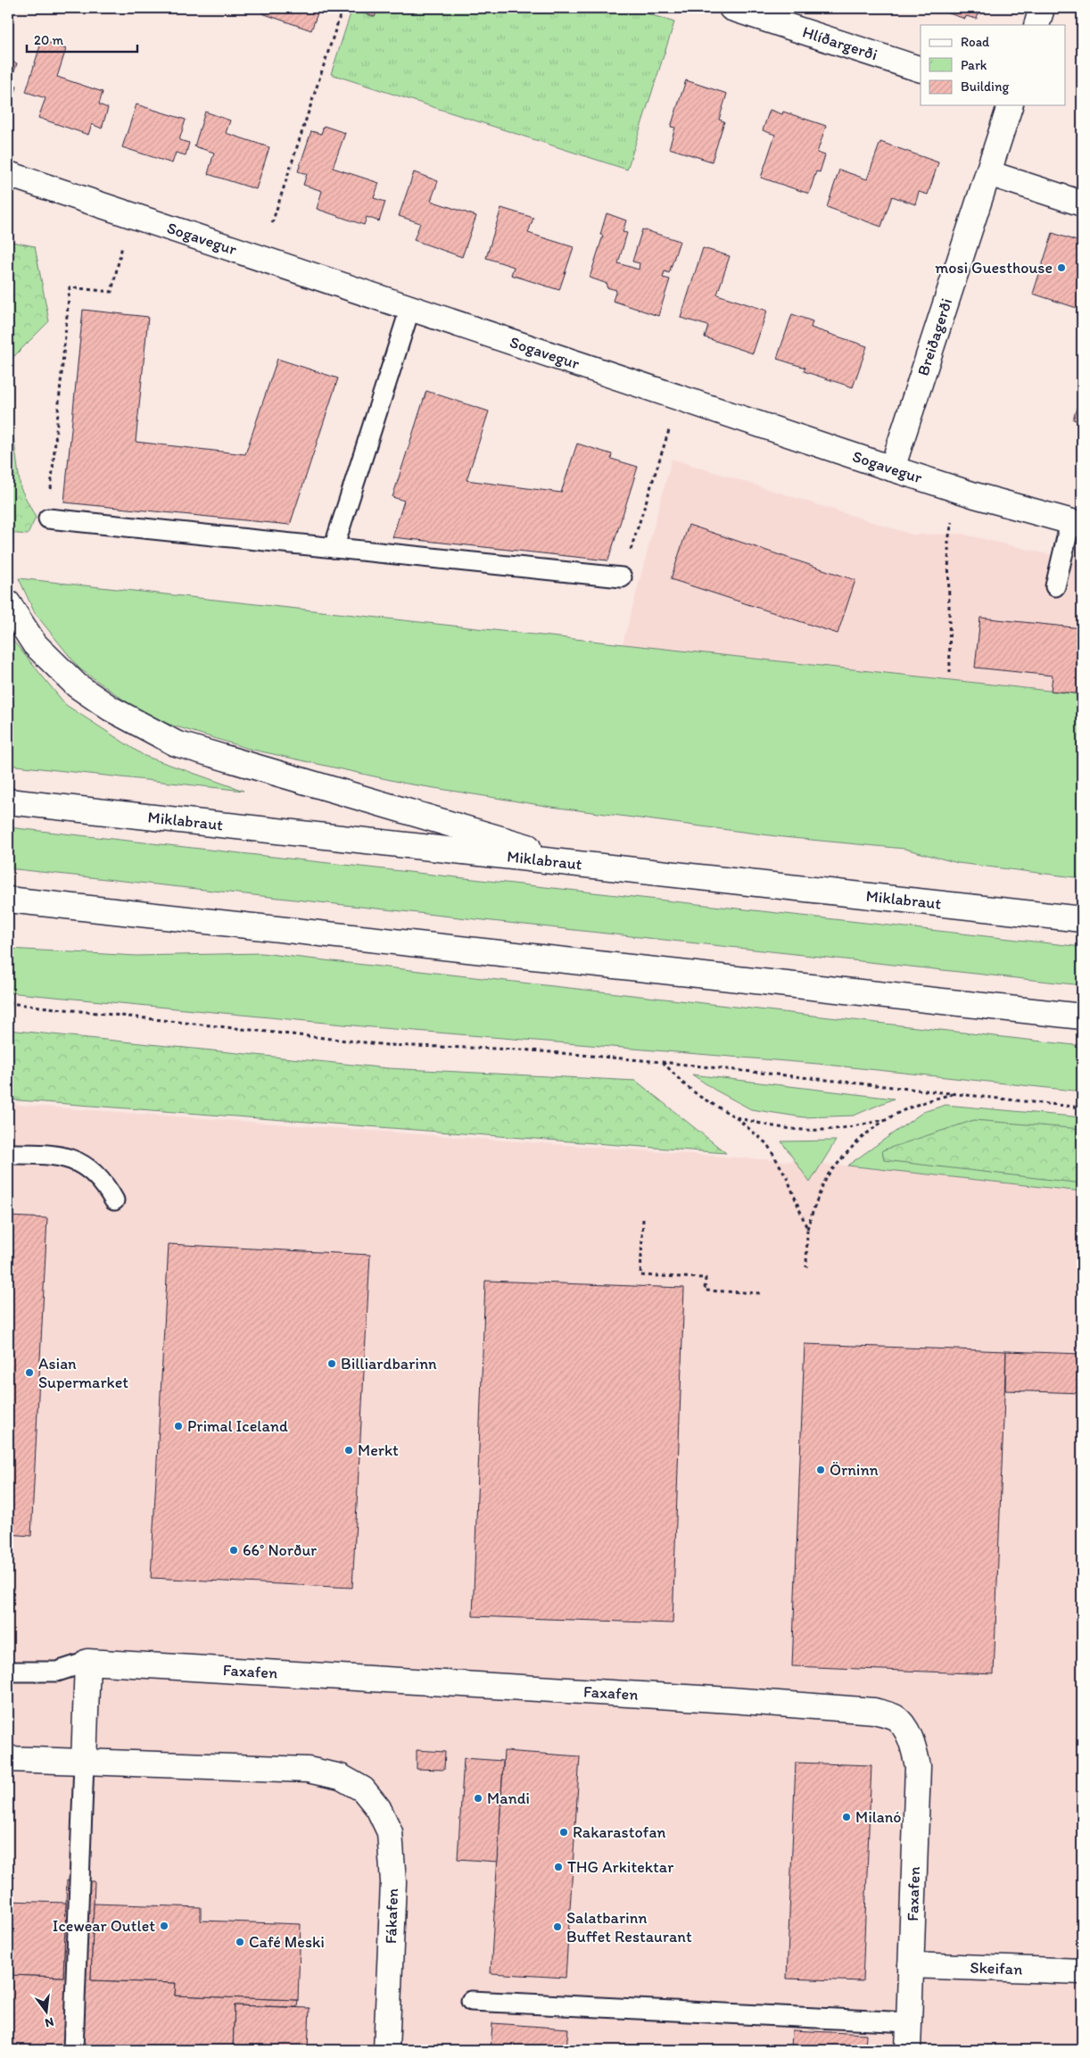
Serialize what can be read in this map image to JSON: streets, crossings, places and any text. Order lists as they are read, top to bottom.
{
  "streets": {
    "main road": [
      "Hlíðargerði",
      "Sogavegur",
      "Breiðagerði",
      "Miklabraut",
      "Faxafen",
      "Fákafen",
      "Skeifan"
    ]
  },
  "crossings": [
    ["Sogavegur", "Breiðagerði"],
    ["Faxafen", "Skeifan"]
  ],
  "places": [
    "mosi Guesthouse",
    "Billiardbarinn",
    "Asian Supermarket",
    "Primal Iceland",
    "Merkt",
    "Örninn",
    "66° Norður",
    "Mandi",
    "Milanó",
    "Rakarastofan",
    "THG Arkitektar",
    "Icewear Outlet",
    "Salatbarinn Buffet Restaurant",
    "Café Meski"
  ],
  "legend": ["Road", "Park", "Building"],
  "scale_bar": "20 m",
  "north": "bottom"
}
